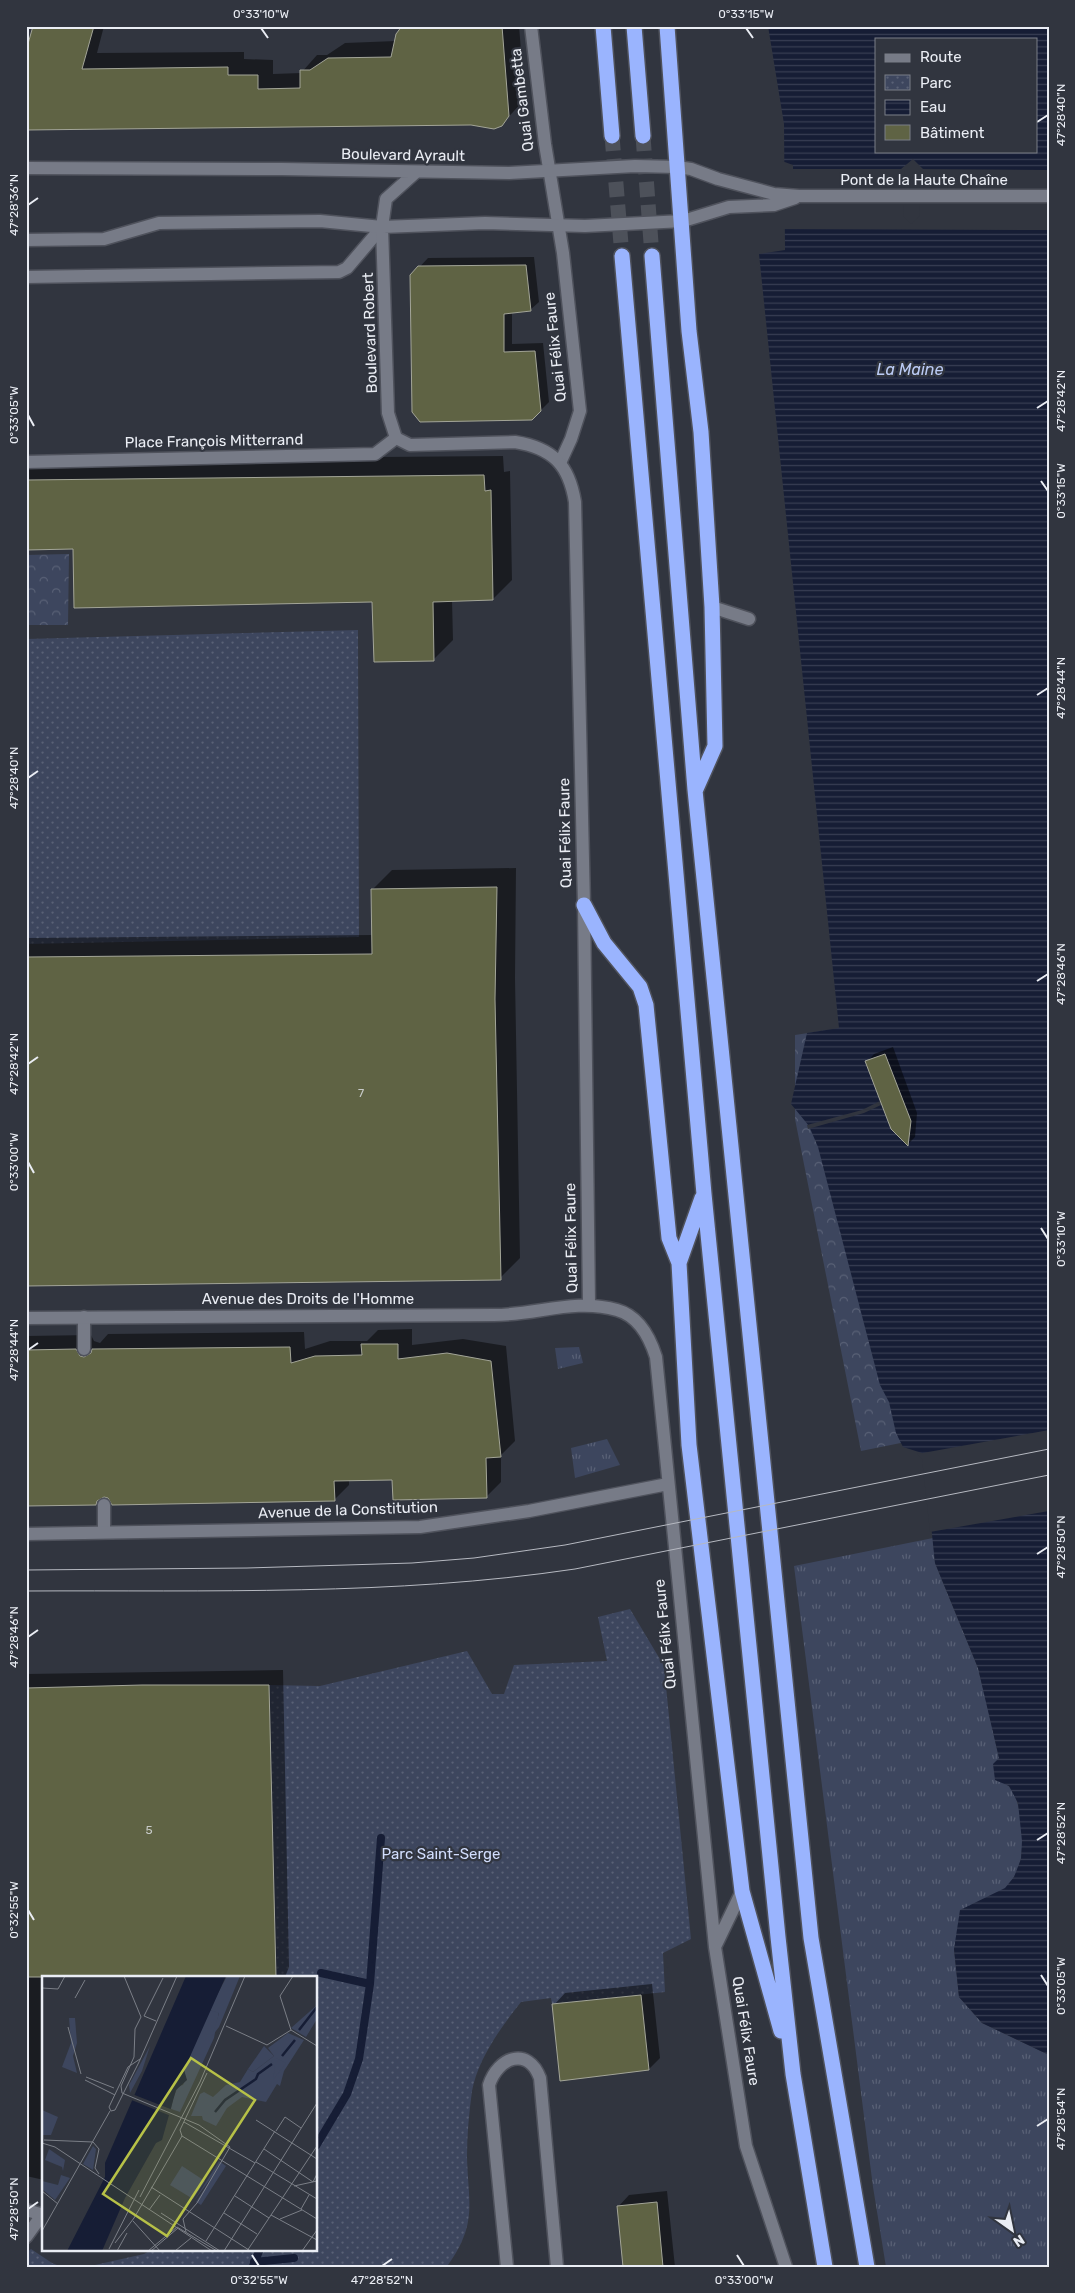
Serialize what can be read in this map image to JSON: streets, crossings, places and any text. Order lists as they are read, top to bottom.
{
  "streets": {
    "street": [
      "Quai Gambetta",
      "Boulevard Ayrault",
      "Pont de la Haute Chaîne",
      "Boulevard Robert",
      "Quai Félix Faure",
      "Place François Mitterrand",
      "Avenue des Droits de l'Homme",
      "Avenue de la Constitution"
    ]
  },
  "crossings": [
    ["Quai Gambetta", "Boulevard Ayrault"],
    ["Quai Gambetta", "Quai Félix Faure"],
    ["Boulevard Ayrault", "Pont de la Haute Chaîne"],
    ["Boulevard Ayrault", "Boulevard Robert"],
    ["Boulevard Robert", "Place François Mitterrand"],
    ["Quai Félix Faure", "Avenue des Droits de l'Homme"],
    ["Quai Félix Faure", "Avenue de la Constitution"]
  ],
  "water": ["La Maine"],
  "parks": ["Parc Saint-Serge"],
  "house_numbers": ["7", "5"],
  "legend": [
    "Route",
    "Parc",
    "Eau",
    "Bâtiment"
  ],
  "north": "bottom right",
  "coordinates": [
    "0°33'10\"W",
    "0°33'15\"W",
    "47°28'40\"N",
    "47°28'36\"N",
    "47°28'42\"N",
    "0°33'05\"W",
    "47°28'44\"N",
    "47°28'46\"N",
    "0°33'00\"W",
    "47°28'50\"N",
    "47°28'52\"N",
    "0°32'55\"W",
    "47°28'54\"N"
  ]
}
